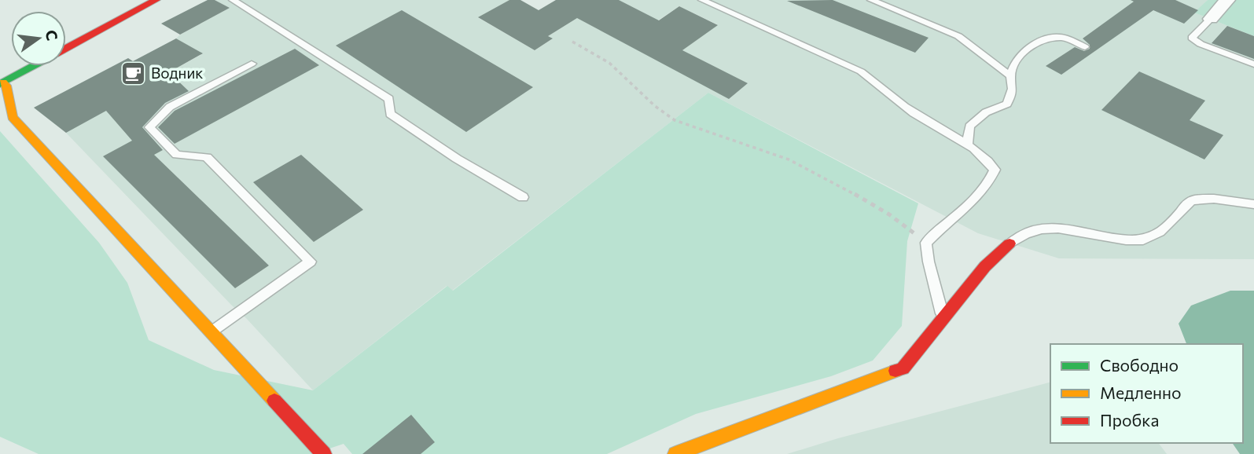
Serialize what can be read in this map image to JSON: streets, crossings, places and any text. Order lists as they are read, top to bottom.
{
  "places": {
    "cafe": ["Водник"]
  },
  "legend": ["Свободно", "Медленно", "Пробка"],
  "north": "right"
}
